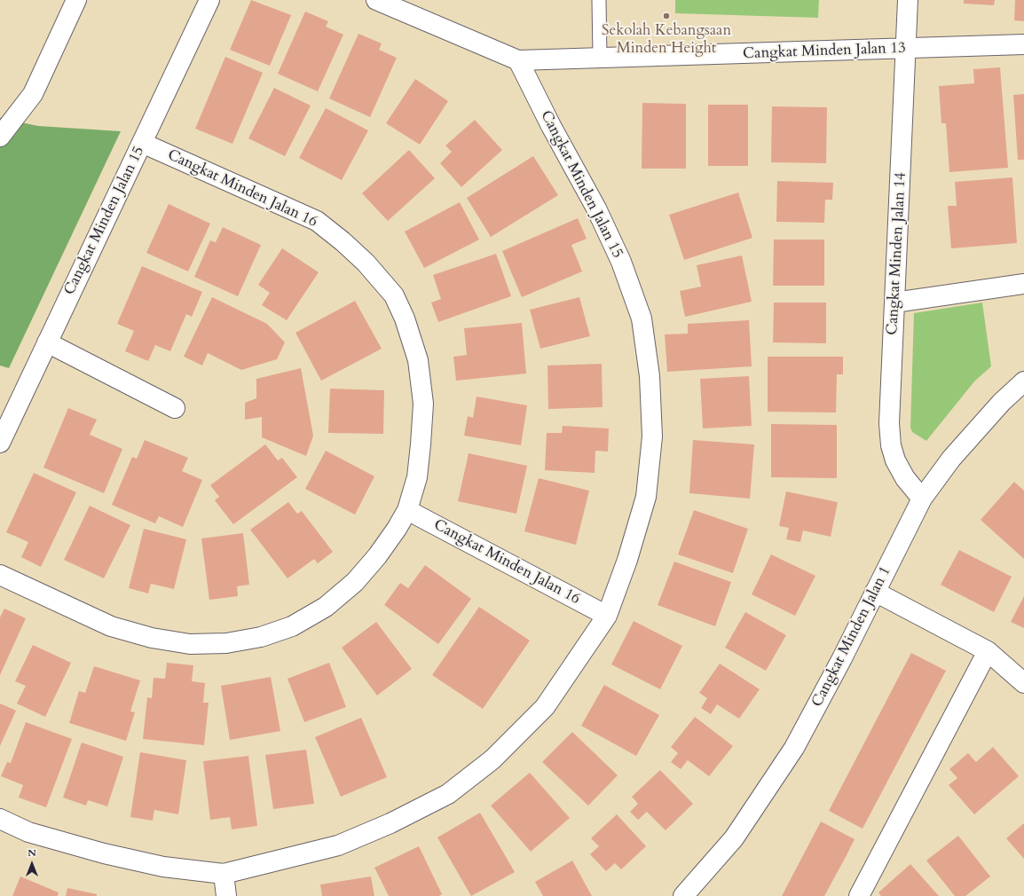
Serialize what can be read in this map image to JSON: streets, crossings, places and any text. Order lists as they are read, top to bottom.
{
  "streets": {
    "street": [
      "Cangkat Minden Jalan 13",
      "Cangkat Minden Jalan 15",
      "Cangkat Minden Jalan 16",
      "Cangkat Minden Jalan 14",
      "Cangkat Minden Jalan 1"
    ]
  },
  "crossings": [
    ["Cangkat Minden Jalan 13", "Cangkat Minden Jalan 15"],
    ["Cangkat Minden Jalan 13", "Cangkat Minden Jalan 14"],
    ["Cangkat Minden Jalan 15", "Cangkat Minden Jalan 16"],
    ["Cangkat Minden Jalan 14", "Cangkat Minden Jalan 1"]
  ],
  "places": ["Sekolah Kebangsaan Minden Height"],
  "north": "top"
}
